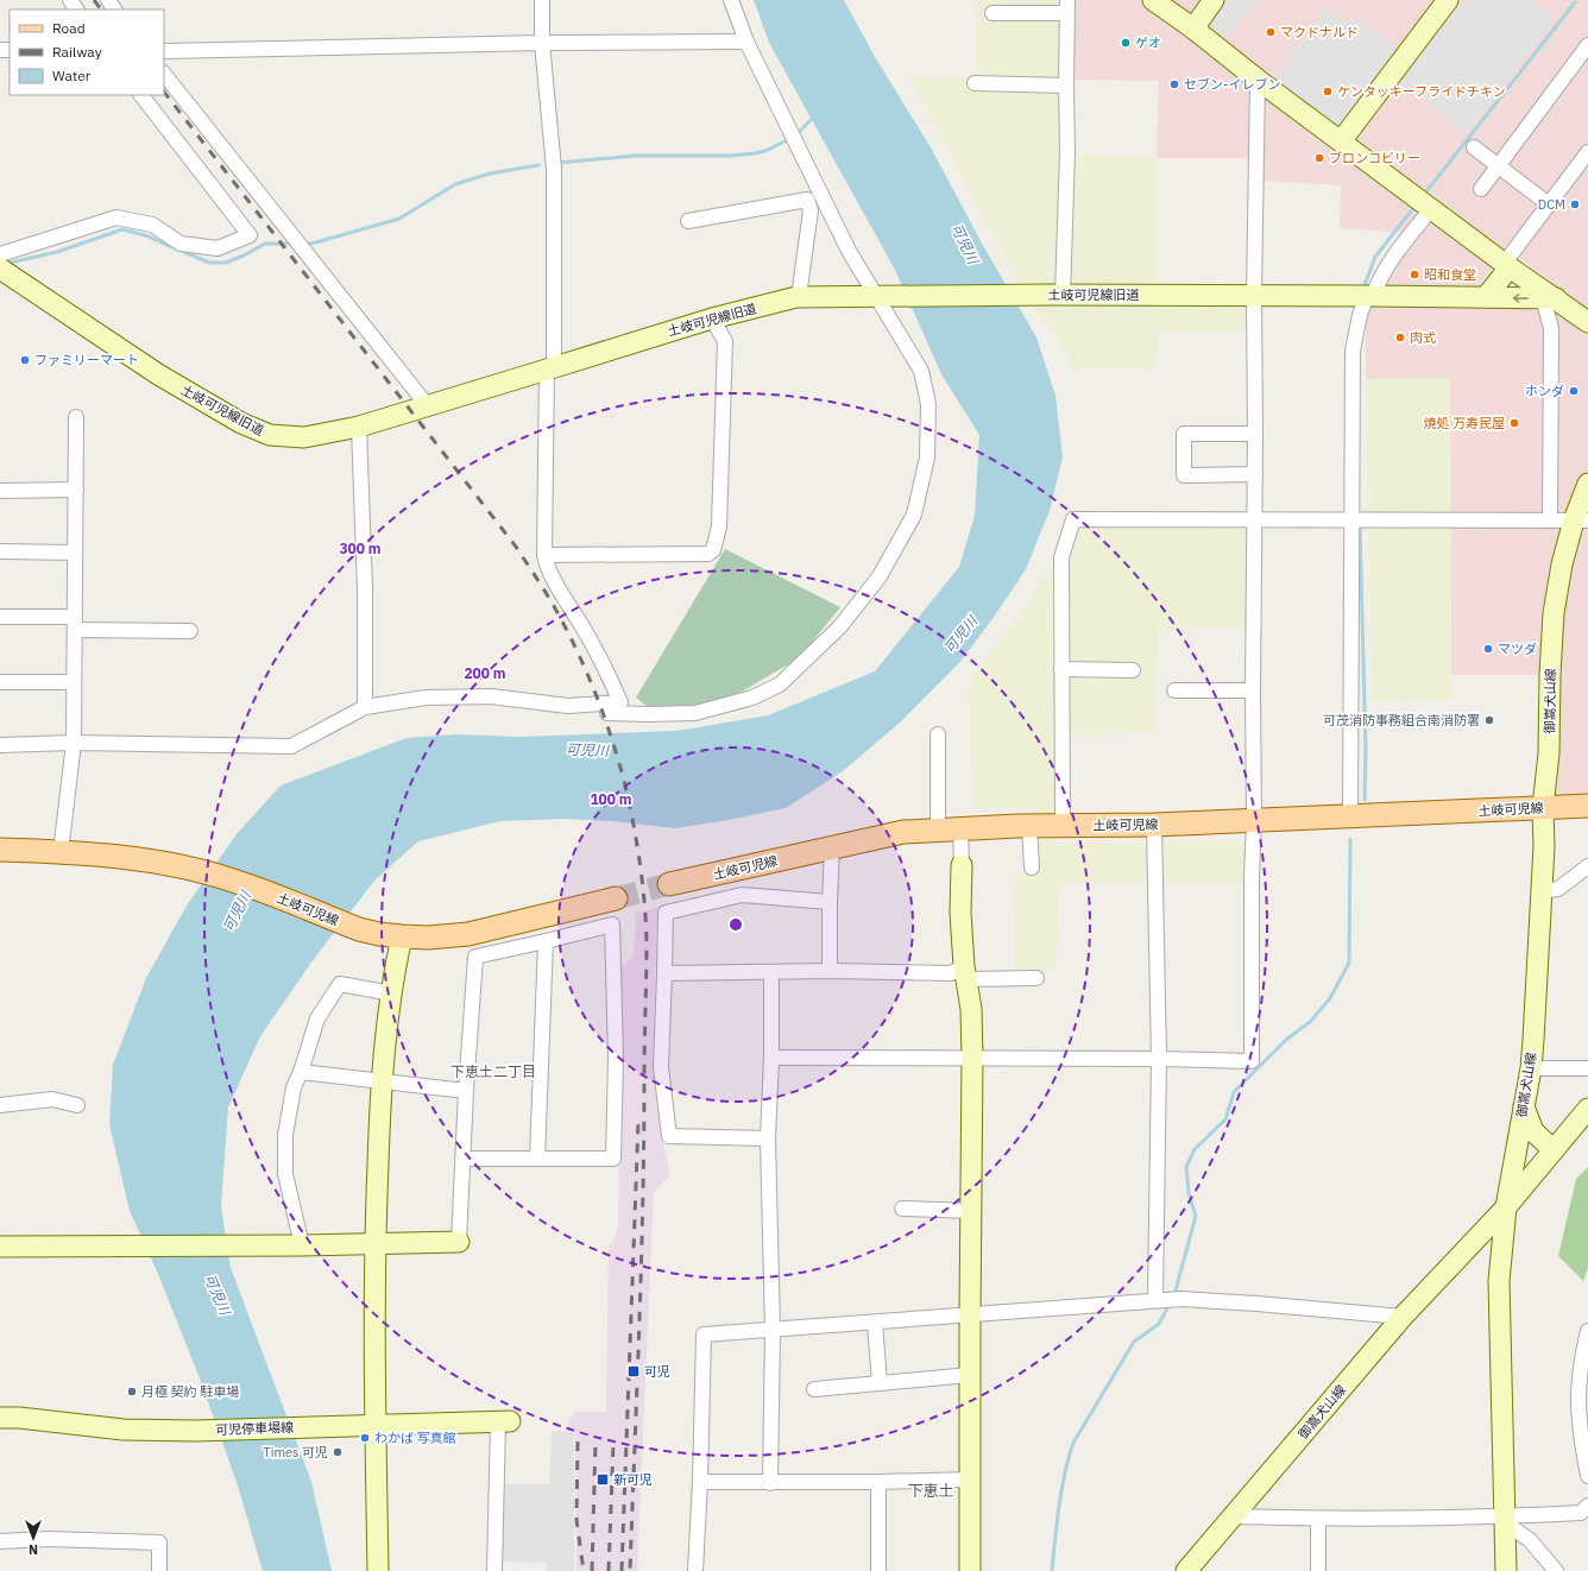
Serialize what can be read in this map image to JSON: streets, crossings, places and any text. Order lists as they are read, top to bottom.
{
  "streets": {
    "main road": ["土岐可児線"],
    "street": ["土岐可児線旧道", "御嵩犬山線", "可児停車場線"]
  },
  "crossings": [
    ["御嵩犬山線", "土岐可児線"]
  ],
  "districts": ["下恵土二丁目", "下恵土"],
  "water": ["可児川"],
  "places": {
    "other": [
      "マクドナルド",
      "ゲオ",
      "セブン-イレブン",
      "ケンタッキーフライドチキン",
      "ブロンコビリー",
      "DCM",
      "昭和食堂",
      "肉式",
      "ファミリーマート",
      "ホンダ",
      "焼処 万寿民屋",
      "マツダ",
      "可茂消防事務組合南消防署",
      "月極 契約 駐車場",
      "わかば 写真館",
      "Times 可児"
    ],
    "transit": ["可児", "新可児"]
  },
  "legend": ["Road", "Railway", "Water"],
  "north": "bottom",
  "rings": ["300 m", "200 m", "100 m"]
}
